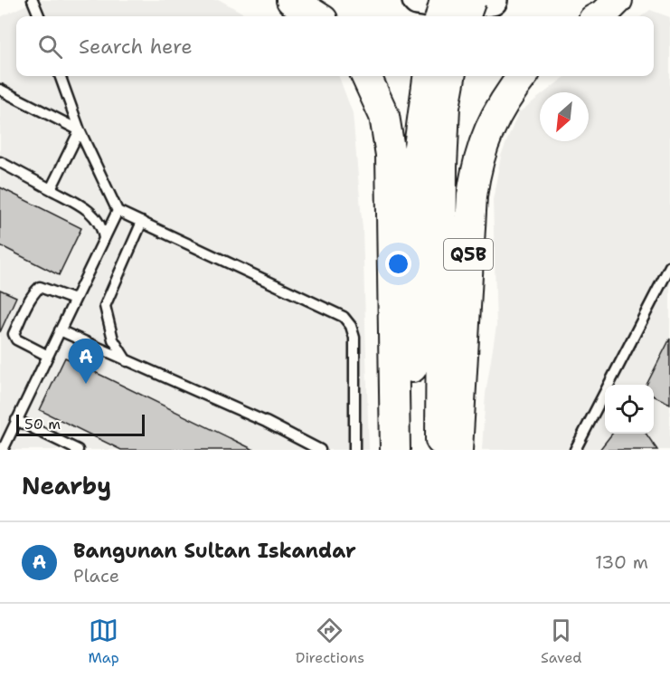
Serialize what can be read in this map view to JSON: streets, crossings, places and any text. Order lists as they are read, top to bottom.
{
  "streets": {
    "main road": ["Q5B"]
  },
  "scale_bar": "50 m",
  "north": "bottom left",
  "page": {
    "search": "Search here",
    "pins": "A",
    "scale": "50 m",
    "heading": "Nearby",
    "list": [
      {
        "mark": "A",
        "name": "Bangunan Sultan Iskandar",
        "note": "Place",
        "value": "130 m"
      }
    ],
    "nav": ["Map", "Directions", "Saved"]
  }
}
